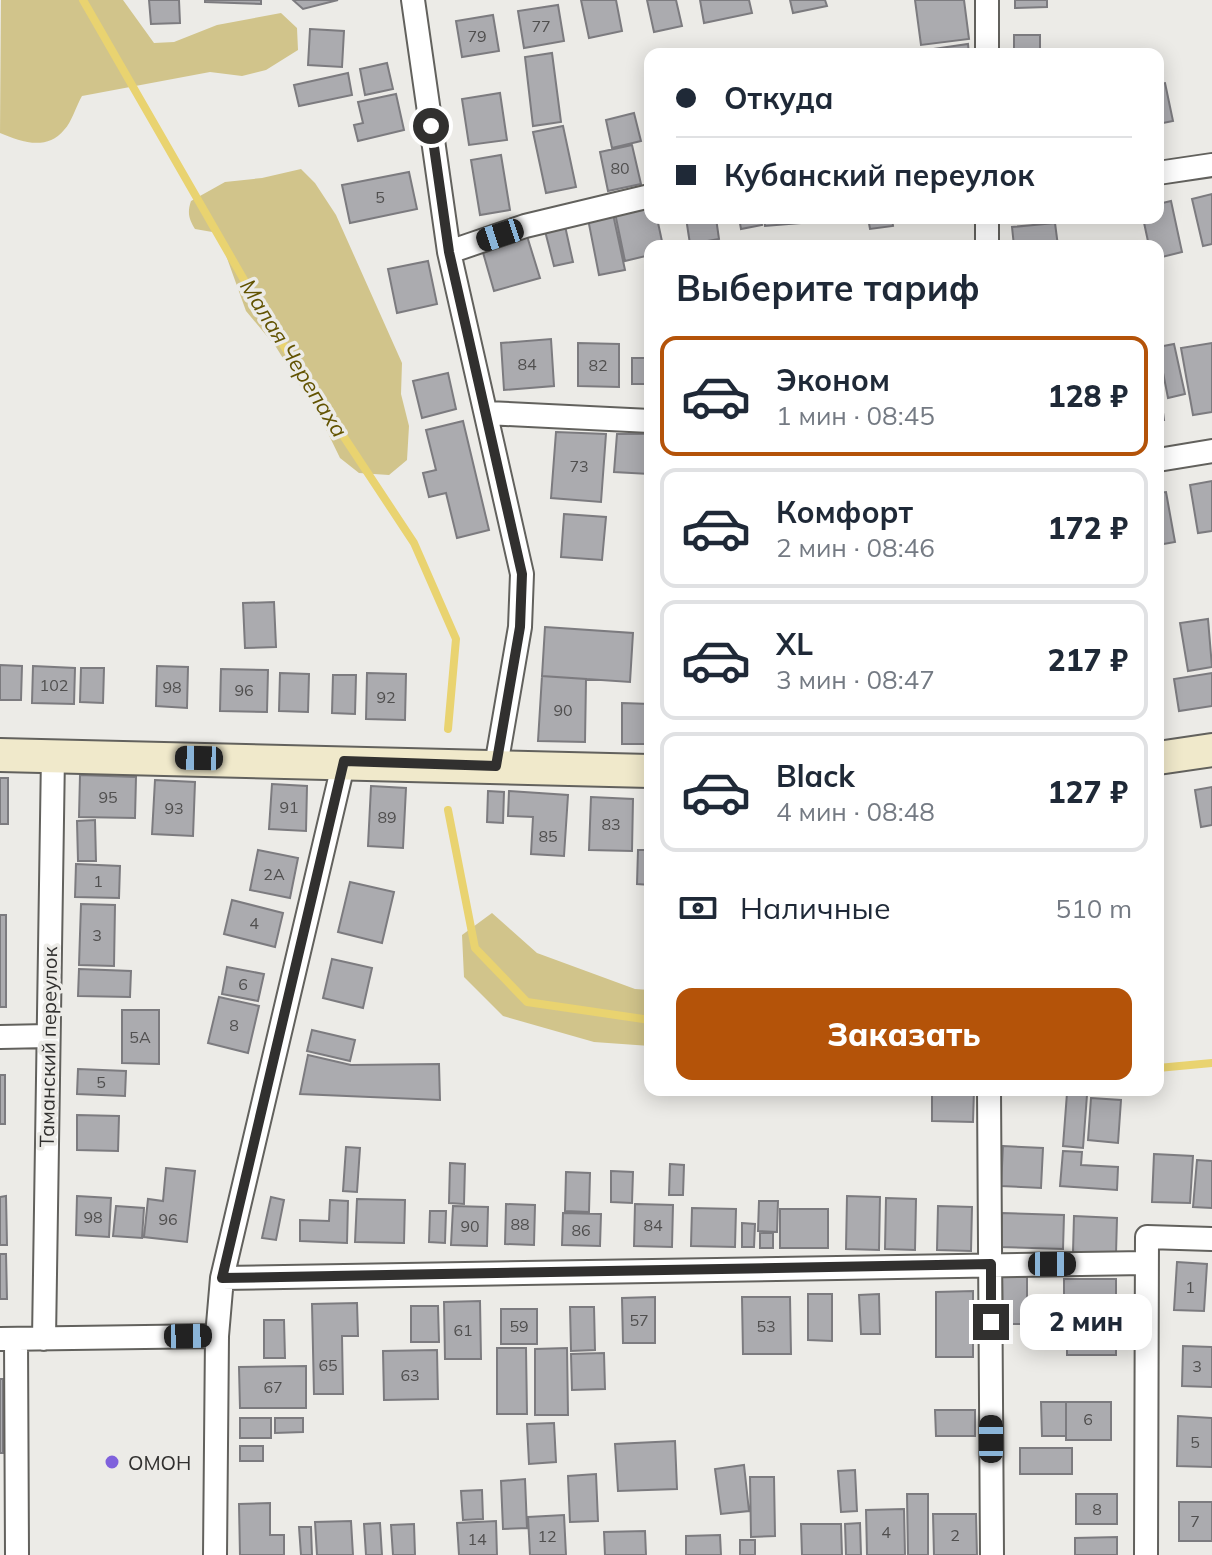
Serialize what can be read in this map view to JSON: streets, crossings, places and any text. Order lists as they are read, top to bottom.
{
  "streets": {
    "street": ["Таманский переулок"]
  },
  "water": ["Малая Черепаха"],
  "places": ["ОМОН"],
  "house_numbers": [
    "77",
    "79",
    "80",
    "5",
    "84",
    "82",
    "73",
    "102",
    "98",
    "96",
    "92",
    "90",
    "95",
    "91",
    "93",
    "89",
    "83",
    "85",
    "2А",
    "1",
    "4",
    "3",
    "6",
    "8",
    "5А",
    "5",
    "98",
    "96",
    "88",
    "84",
    "90",
    "86",
    "1",
    "57",
    "59",
    "53",
    "61",
    "65",
    "3",
    "63",
    "67",
    "6",
    "5",
    "8",
    "7",
    "4",
    "2",
    "12",
    "14"
  ],
  "page": {
    "banner": ["Откуда", "Кубанский переулок"],
    "heading": "Выберите тариф",
    "list": [
      {
        "name": "Эконом",
        "note": "1 мин · 08:45",
        "value": "128 ₽"
      },
      {
        "name": "Комфорт",
        "note": "2 мин · 08:46",
        "value": "172 ₽"
      },
      {
        "name": "XL",
        "note": "3 мин · 08:47",
        "value": "217 ₽"
      },
      {
        "name": "Black",
        "note": "4 мин · 08:48",
        "value": "127 ₽"
      }
    ],
    "pay": ["Наличные", "510 m"],
    "buttons": "Заказать",
    "bubble": "2 мин"
  }
}
